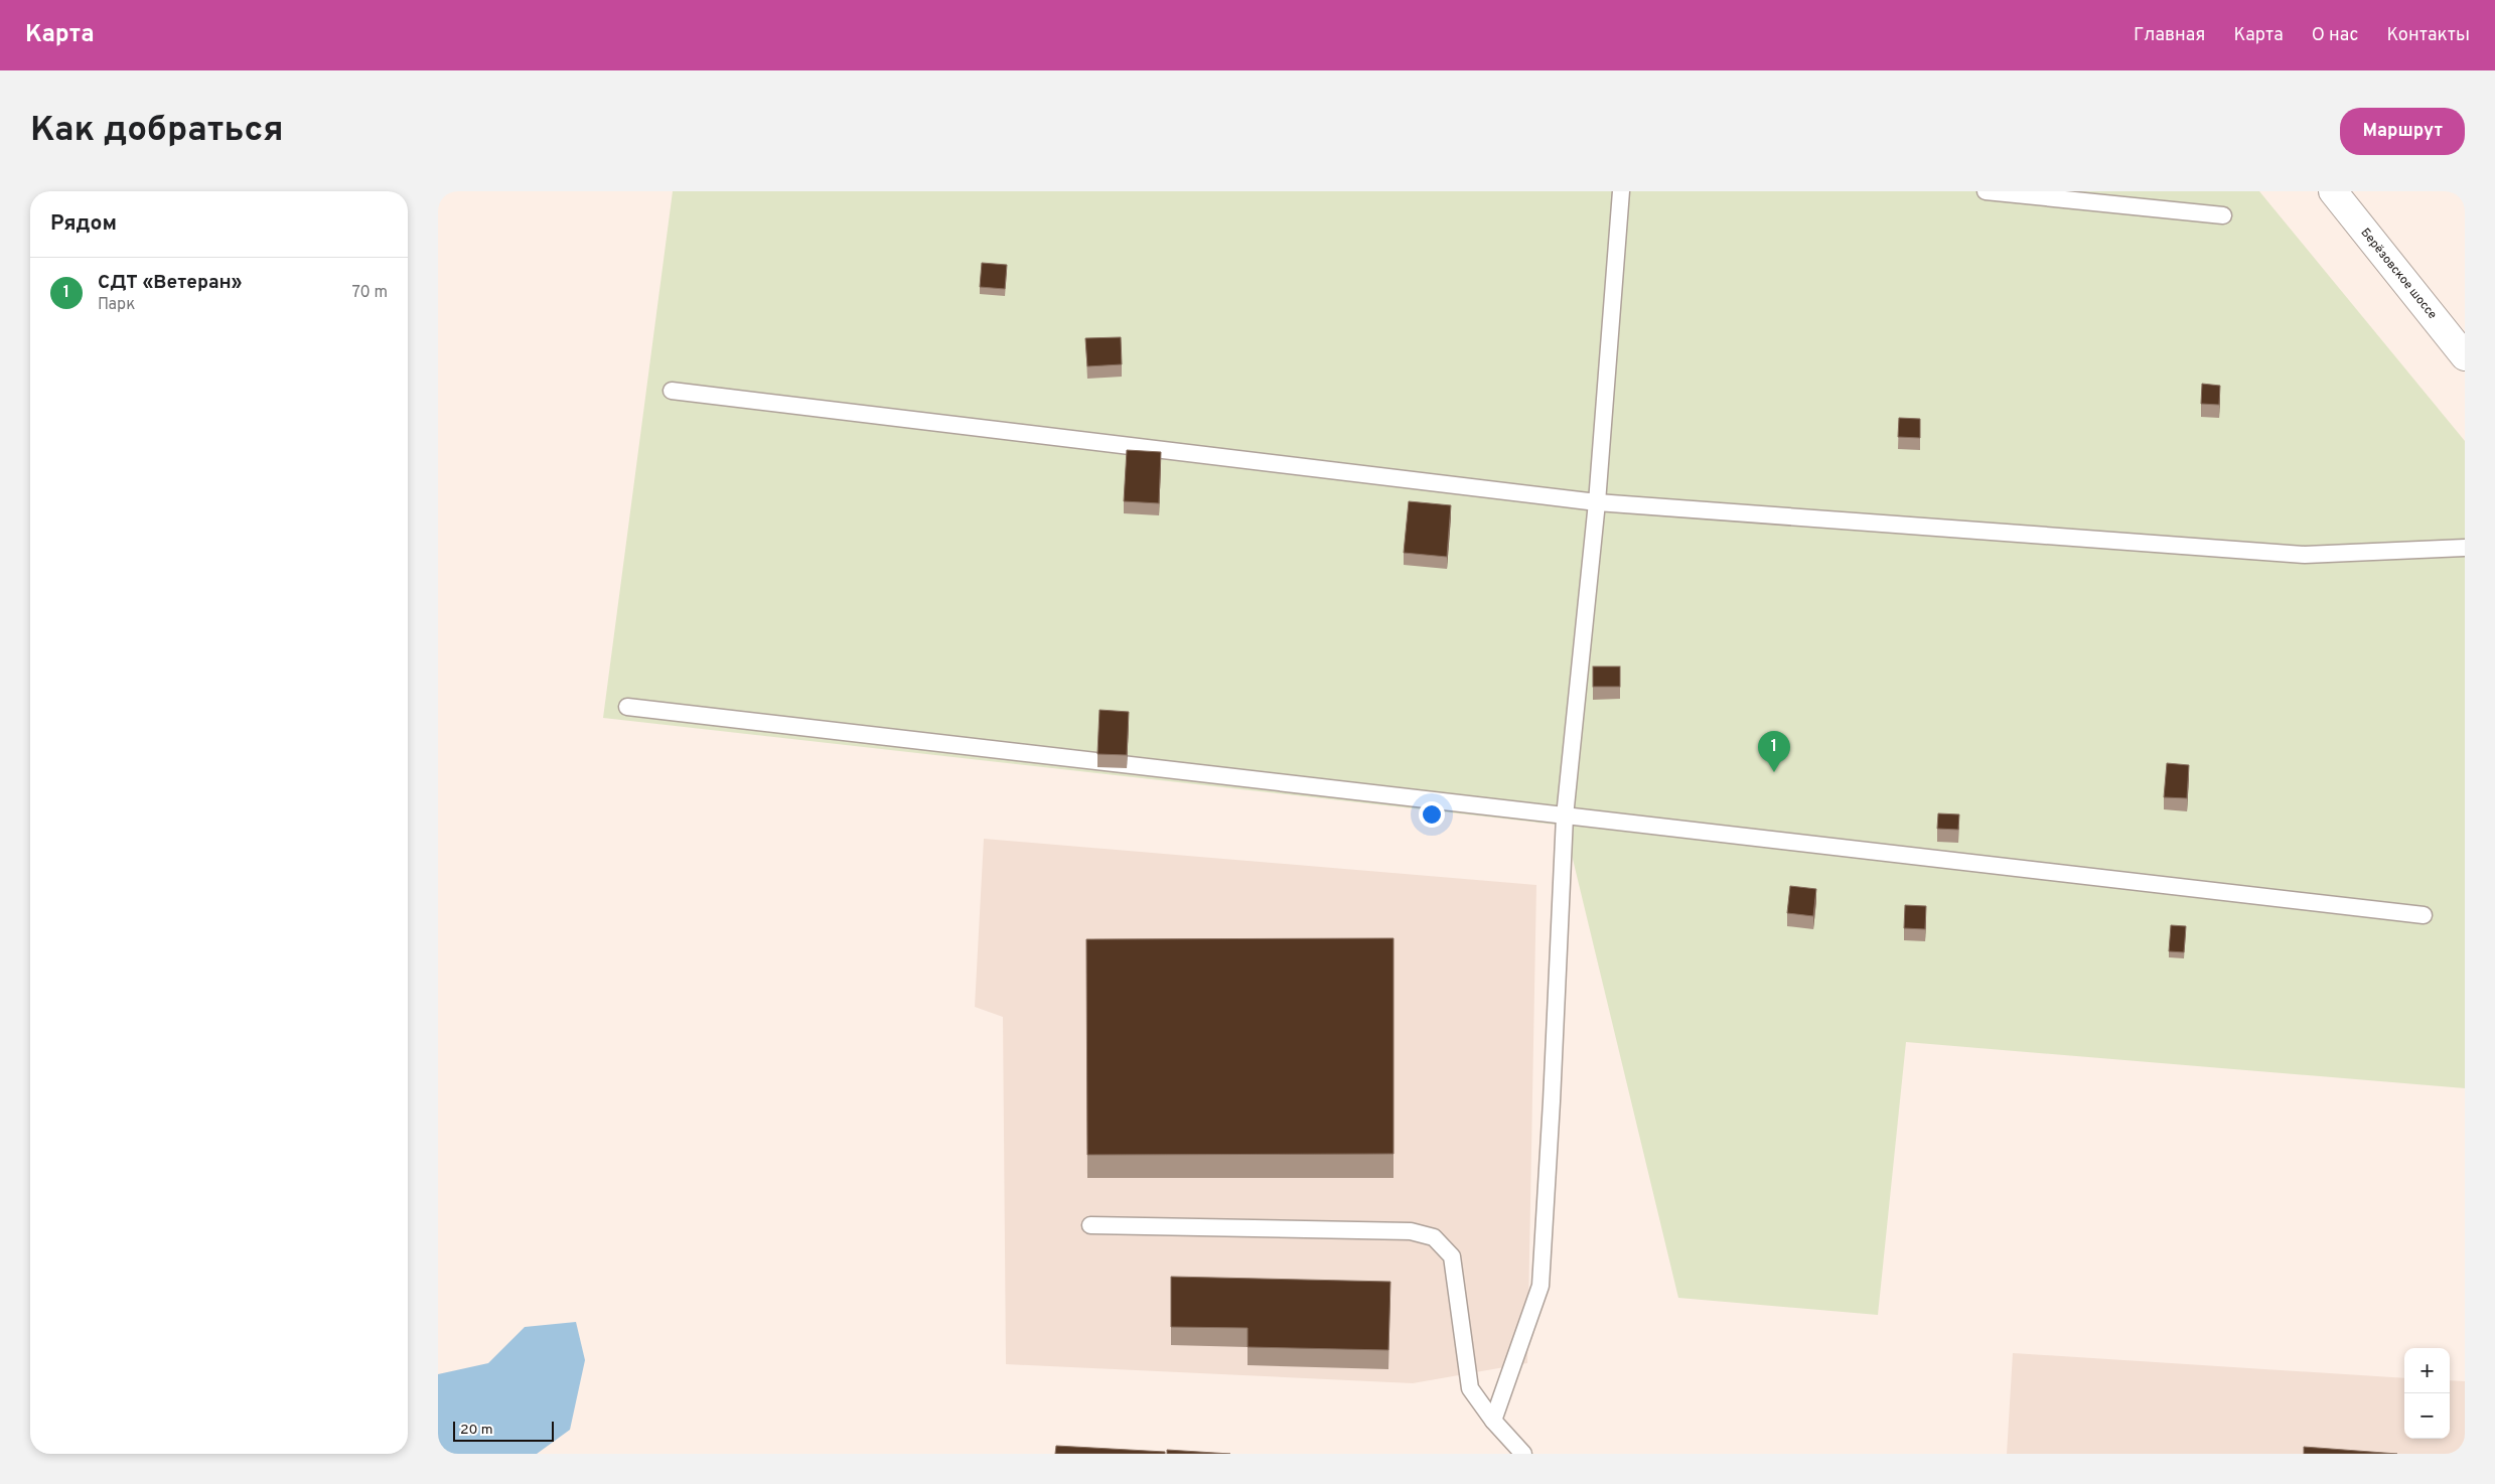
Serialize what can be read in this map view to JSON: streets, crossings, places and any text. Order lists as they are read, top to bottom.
{
  "streets": {
    "street": ["Берёзовское шоссе"]
  },
  "scale_bar": "20 m",
  "page": {
    "header": "Карта",
    "nav": [
      "Главная",
      "Карта",
      "О нас",
      "Контакты"
    ],
    "buttons": "Маршрут",
    "title": "Как добраться",
    "heading": "Рядом",
    "list": [
      {
        "mark": "1",
        "name": "СДТ «Ветеран»",
        "note": "Парк",
        "value": "70 m"
      }
    ],
    "pins": "1",
    "map_buttons": ["+", "−"],
    "scale": "20 m"
  }
}
